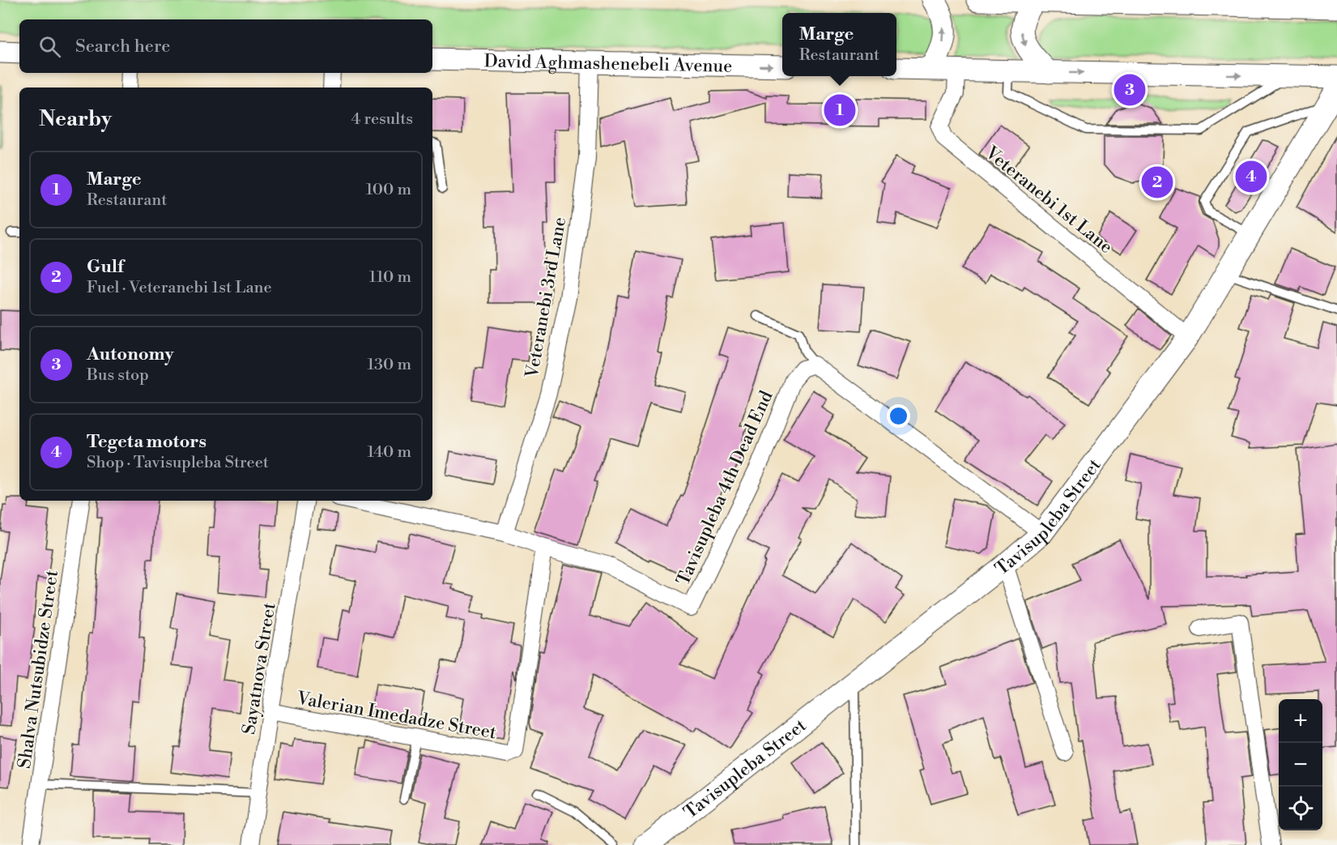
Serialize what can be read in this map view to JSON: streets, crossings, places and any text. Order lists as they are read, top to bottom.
{
  "streets": {
    "main road": ["David Aghmashenebeli Avenue", "Tavisupleba Street"],
    "street": [
      "Veteranebi 1st Lane",
      "Veteranebi 3rd Lane",
      "Tavisupleba 4th Dead End",
      "Sayatnova Street",
      "Shalva Nutsubidze Street",
      "Valerian Imedadze Street"
    ]
  },
  "crossings": [
    ["David Aghmashenebeli Avenue", "Veteranebi 3rd Lane"],
    ["Veteranebi 1st Lane", "Tavisupleba Street"],
    ["Veteranebi 3rd Lane", "Tavisupleba 4th Dead End"],
    ["Tavisupleba 4th Dead End", "Valerian Imedadze Street"],
    ["Sayatnova Street", "Valerian Imedadze Street"]
  ],
  "one_way": ["David Aghmashenebeli Avenue"],
  "page": {
    "popup": ["Marge", "Restaurant"],
    "search": "Search here",
    "pins": [
      "3",
      "1",
      "4",
      "2"
    ],
    "heading": ["Nearby", "4 results"],
    "list": [
      {
        "mark": "1",
        "name": "Marge",
        "note": "Restaurant",
        "value": "100 m"
      },
      {
        "mark": "2",
        "name": "Gulf",
        "note": "Fuel · Veteranebi 1st Lane",
        "value": "110 m"
      },
      {
        "mark": "3",
        "name": "Autonomy",
        "note": "Bus stop",
        "value": "130 m"
      },
      {
        "mark": "4",
        "name": "Tegeta motors",
        "note": "Shop · Tavisupleba Street",
        "value": "140 m"
      }
    ],
    "map_buttons": ["+", "−"]
  }
}
